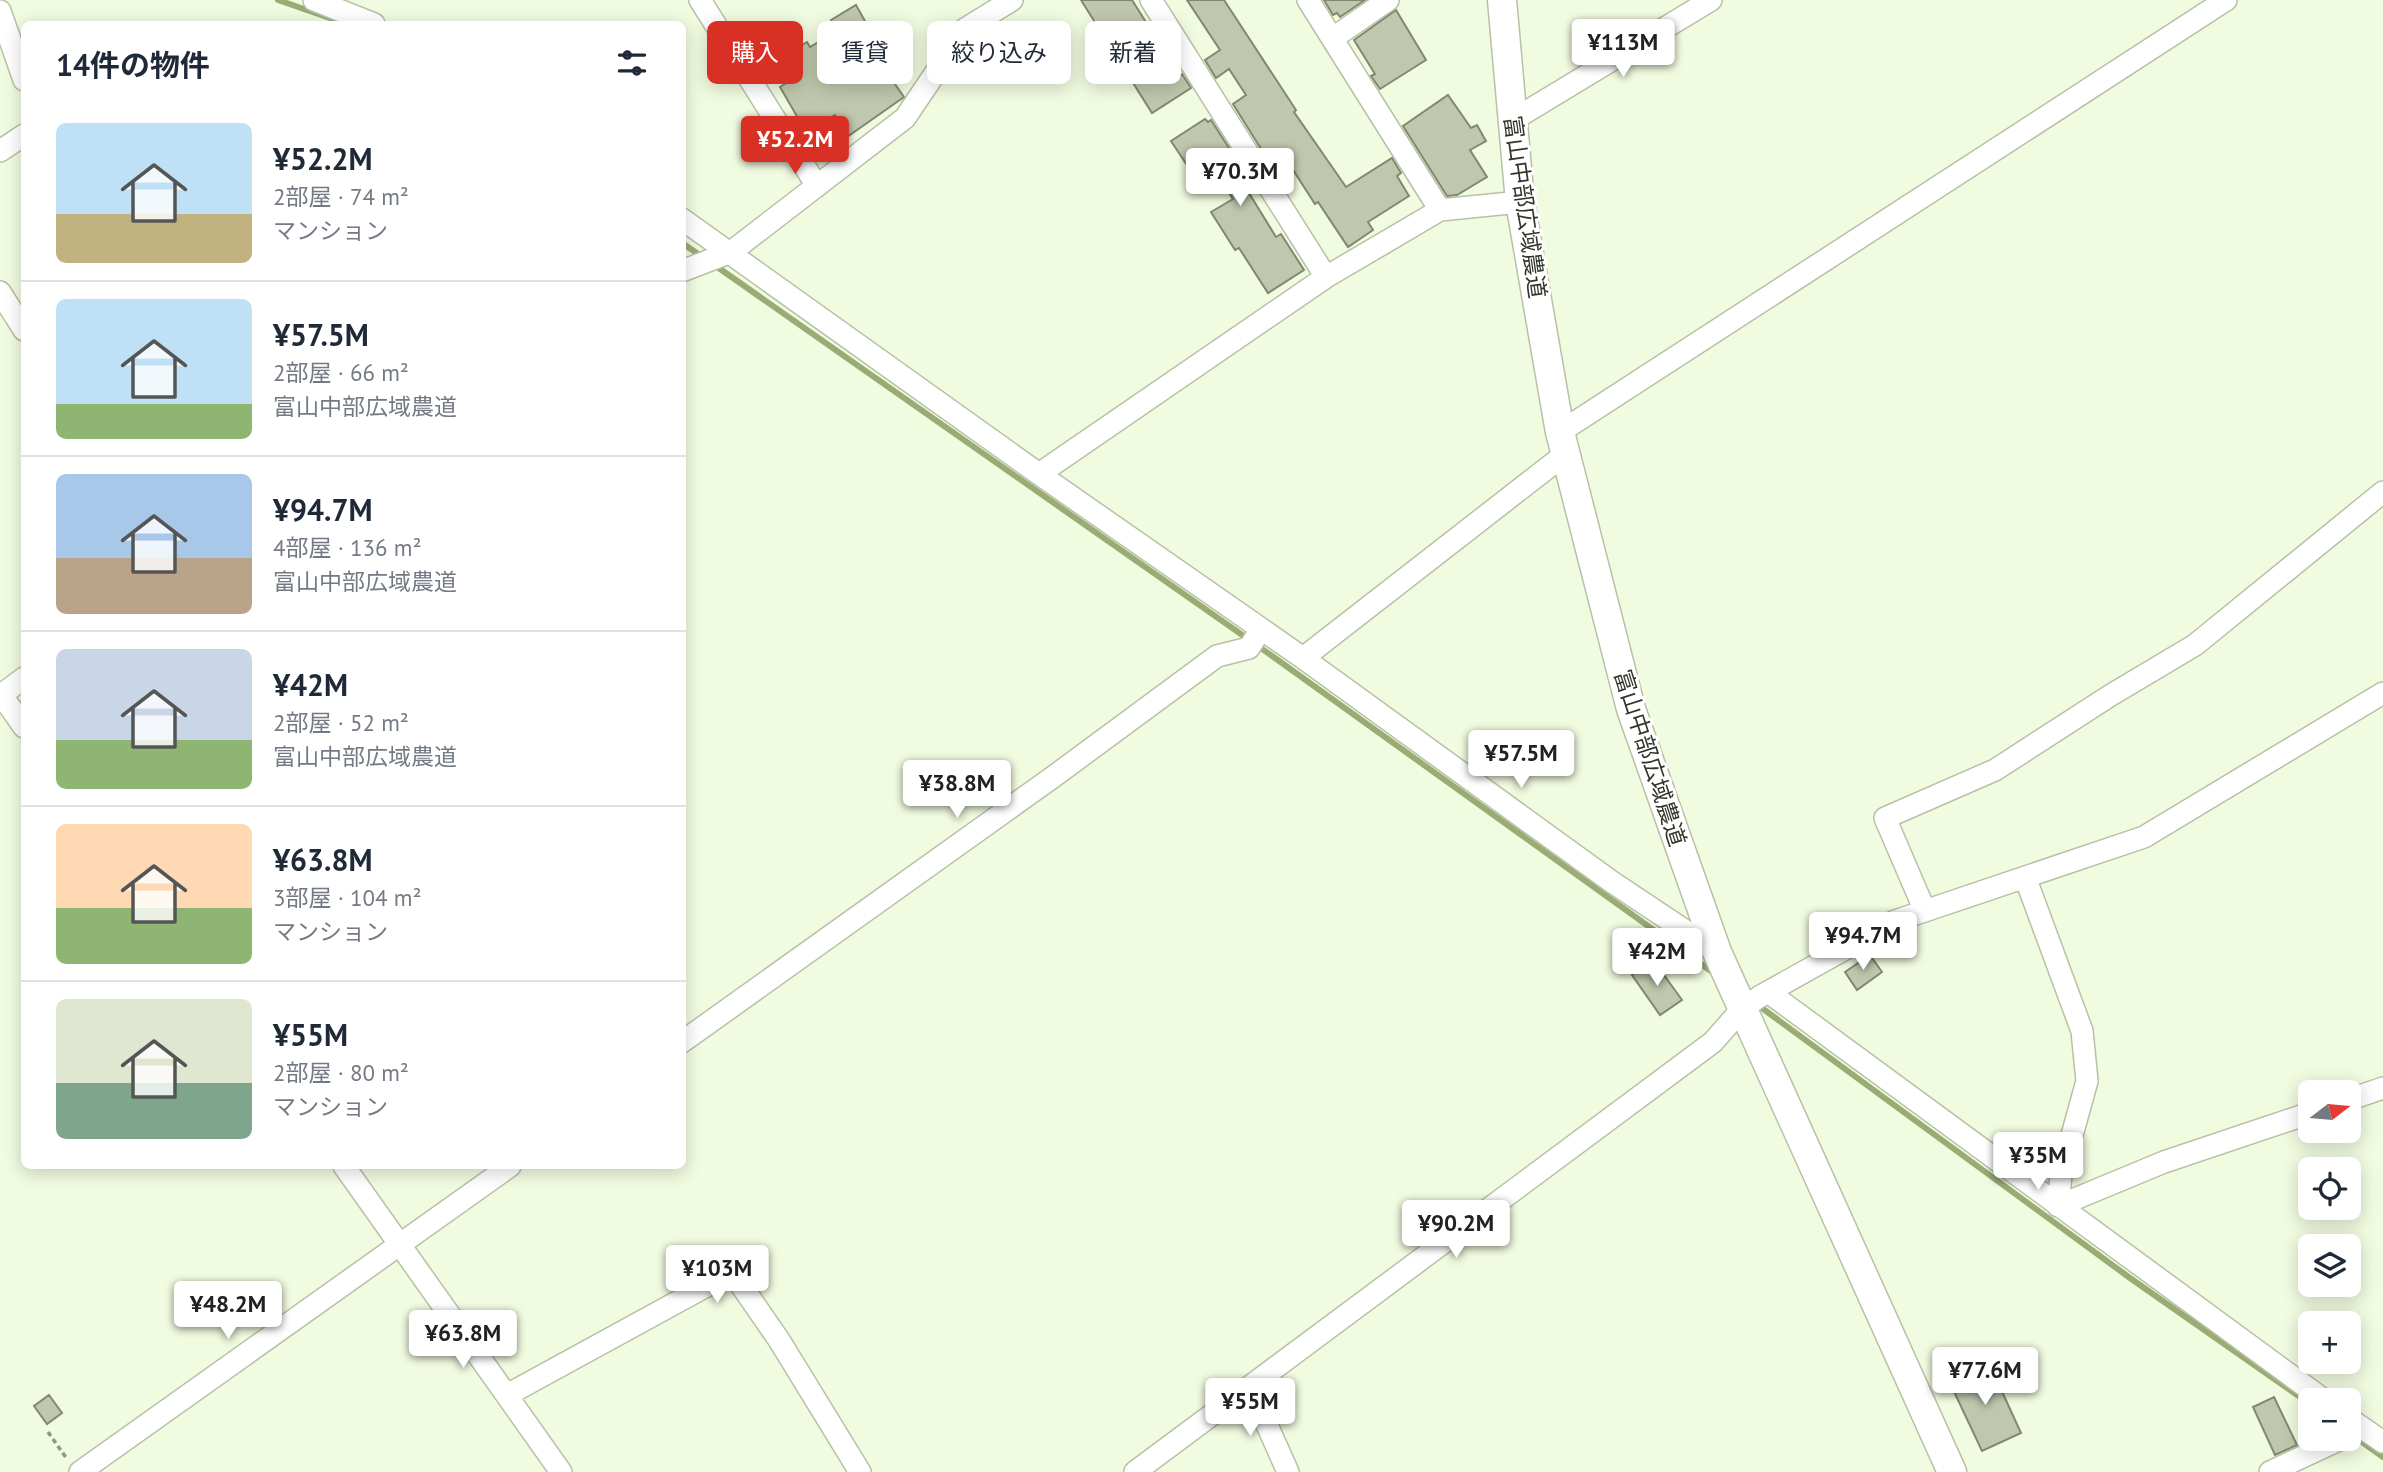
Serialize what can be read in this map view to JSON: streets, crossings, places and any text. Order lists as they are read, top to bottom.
{
  "streets": {
    "street": ["富山中部広域農道"]
  },
  "north": "right",
  "page": {
    "price": [
      "¥113M",
      "¥52.2M",
      "¥70.3M",
      "¥57.5M",
      "¥38.8M",
      "¥94.7M",
      "¥42M",
      "¥35M",
      "¥90.2M",
      "¥103M",
      "¥48.2M",
      "¥63.8M",
      "¥77.6M",
      "¥55M"
    ],
    "chip": [
      "購入",
      "賃貸",
      "絞り込み",
      "新着"
    ],
    "heading": "14件の物件",
    "list": [
      {
        "name": "¥52.2M",
        "note": "2部屋 · 74 m² · マンション"
      },
      {
        "name": "¥57.5M",
        "note": "2部屋 · 66 m² · 富山中部広域農道"
      },
      {
        "name": "¥94.7M",
        "note": "4部屋 · 136 m² · 富山中部広域農道"
      },
      {
        "name": "¥42M",
        "note": "2部屋 · 52 m² · 富山中部広域農道"
      },
      {
        "name": "¥63.8M",
        "note": "3部屋 · 104 m² · マンション"
      },
      {
        "name": "¥55M",
        "note": "2部屋 · 80 m² · マンション"
      }
    ],
    "map_buttons": ["+", "−"]
  }
}
